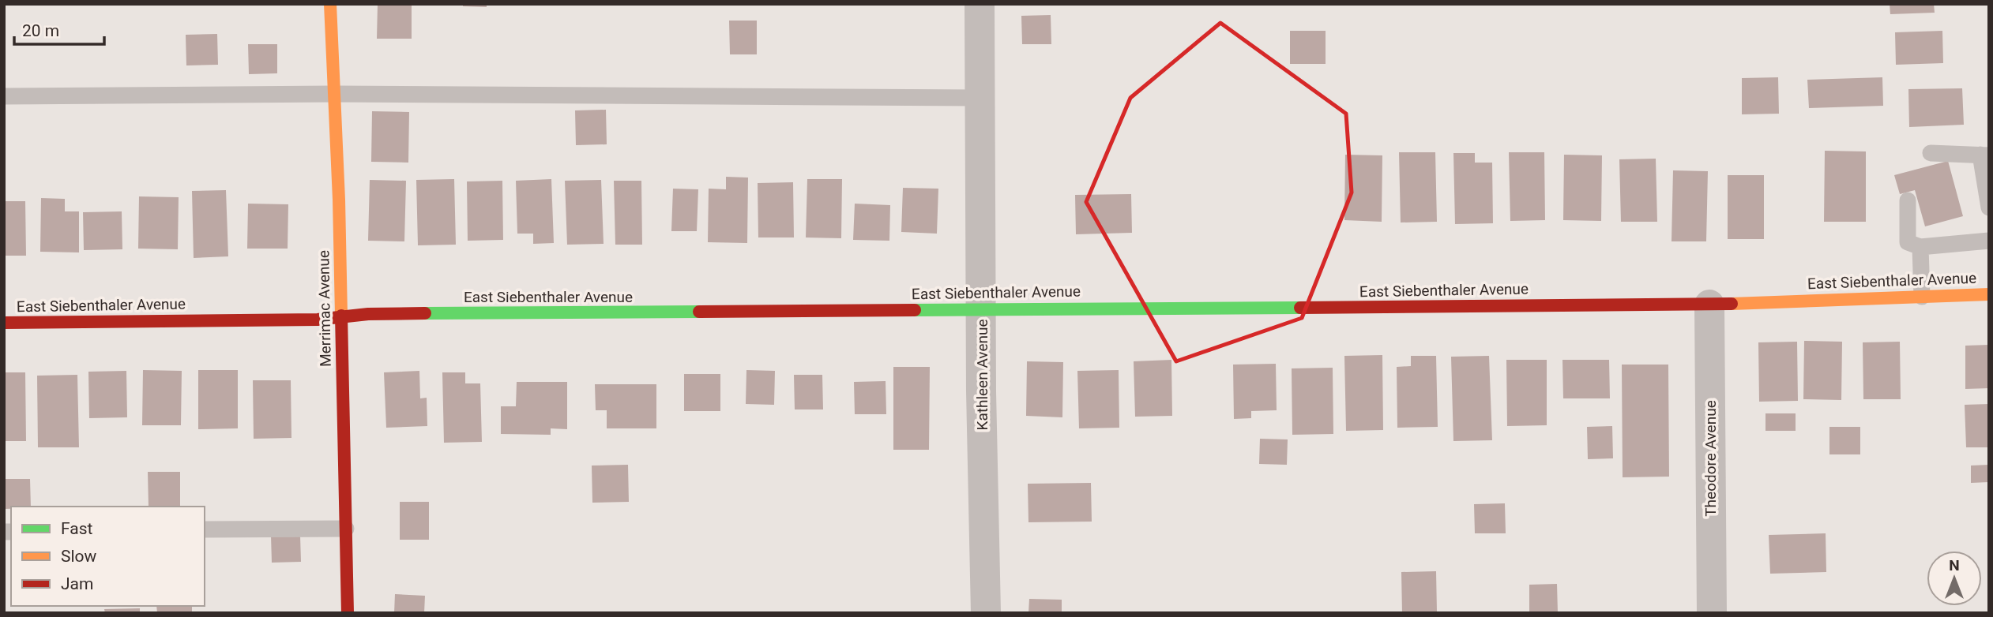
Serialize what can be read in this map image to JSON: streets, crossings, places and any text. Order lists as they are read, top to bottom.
{
  "streets": {
    "main road": ["East Siebenthaler Avenue", "Merrimac Avenue"],
    "street": ["Kathleen Avenue", "Theodore Avenue"]
  },
  "crossings": [
    ["East Siebenthaler Avenue", "Merrimac Avenue"],
    ["East Siebenthaler Avenue", "Kathleen Avenue"],
    ["East Siebenthaler Avenue", "Theodore Avenue"]
  ],
  "legend": ["Fast", "Slow", "Jam"],
  "scale_bar": "20 m",
  "north": "top"
}
